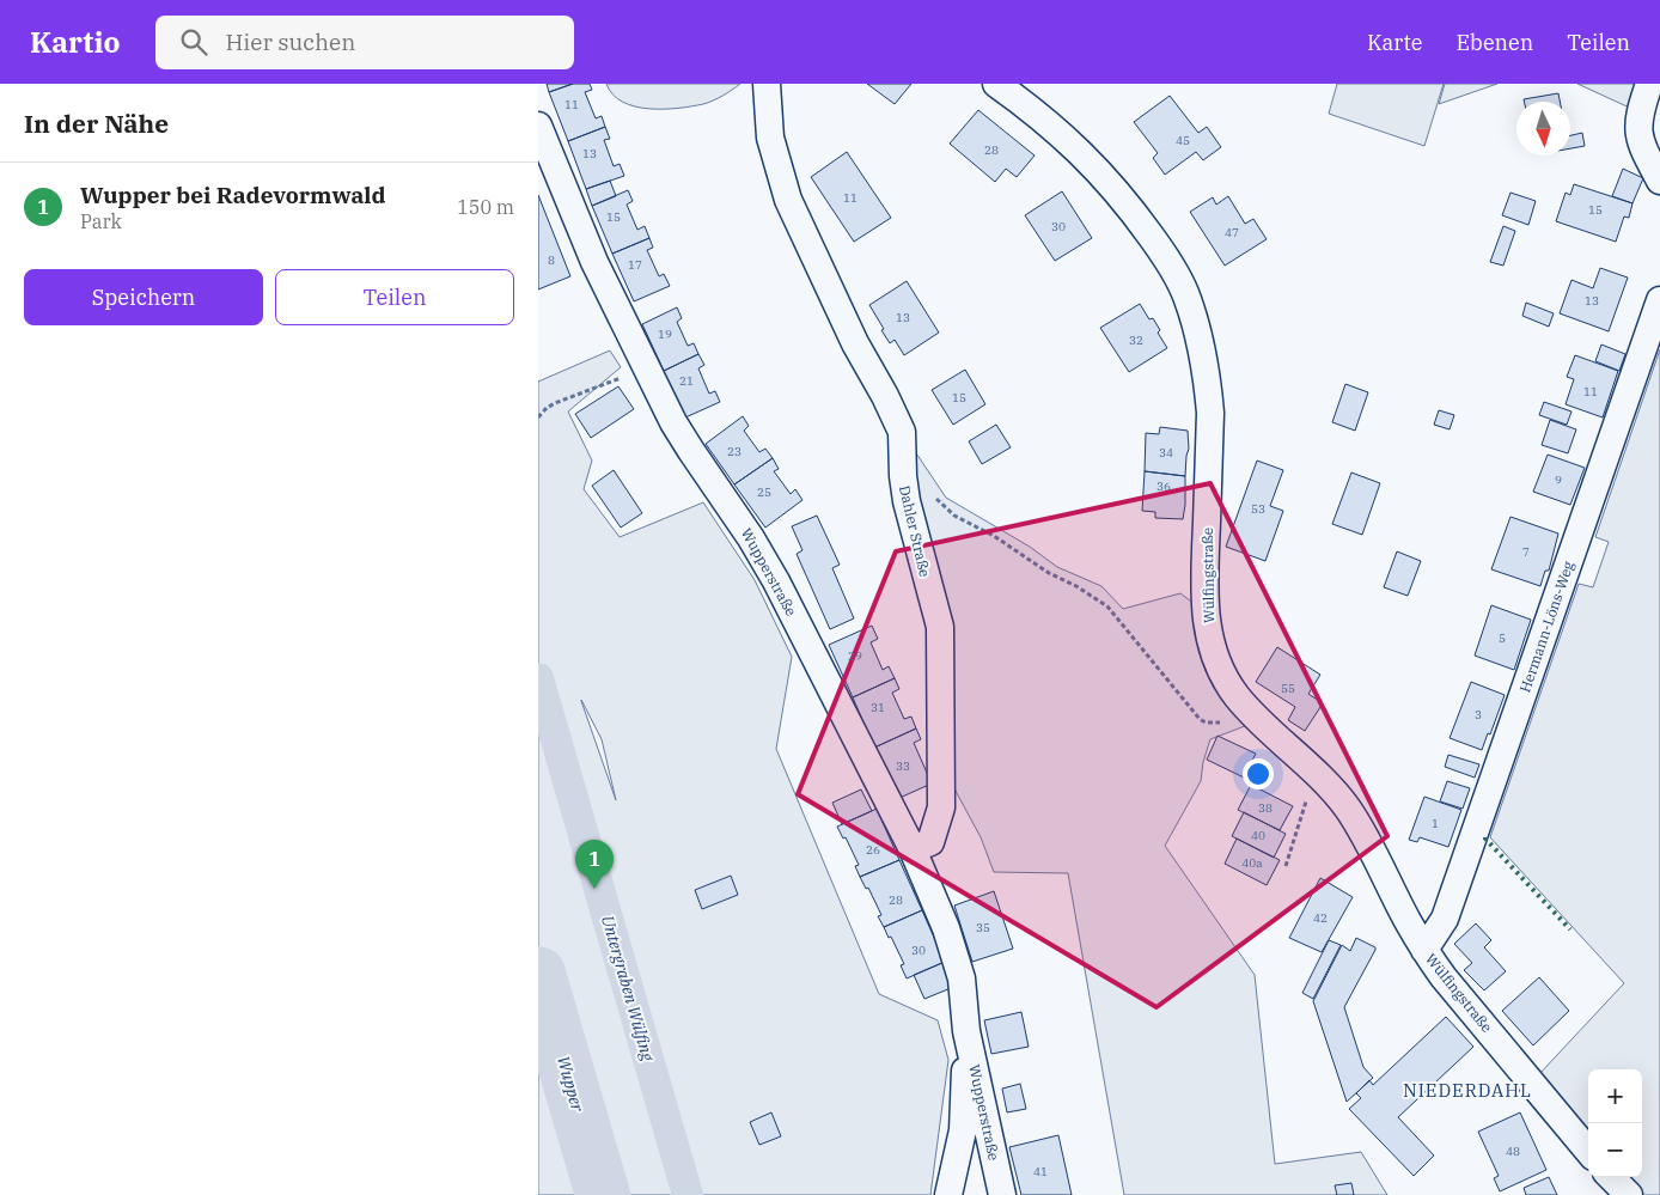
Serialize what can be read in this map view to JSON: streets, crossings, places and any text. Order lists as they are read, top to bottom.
{
  "streets": {
    "street": [
      "Dahler Straße",
      "Wupperstraße",
      "Wülfingstraße",
      "Hermann-Löns-Weg"
    ]
  },
  "crossings": [
    ["Dahler Straße", "Wupperstraße"],
    ["Wülfingstraße", "Hermann-Löns-Weg"]
  ],
  "districts": ["NIEDERDAHL"],
  "water": ["Untergraben Wülfing", "Wupper"],
  "house_numbers": [
    "11",
    "45",
    "28",
    "13",
    "11",
    "15",
    "15",
    "30",
    "47",
    "8",
    "17",
    "13",
    "13",
    "19",
    "32",
    "21",
    "11",
    "15",
    "23",
    "34",
    "9",
    "36",
    "25",
    "53",
    "7",
    "5",
    "29",
    "55",
    "31",
    "3",
    "33",
    "38",
    "1",
    "40",
    "26",
    "40a",
    "28",
    "42",
    "35",
    "30",
    "48",
    "41"
  ],
  "north": "bottom",
  "page": {
    "header": "Kartio",
    "search": "Hier suchen",
    "nav": ["Karte", "Ebenen", "Teilen"],
    "heading": "In der Nähe",
    "list": [
      {
        "mark": "1",
        "name": "Wupper bei Radevormwald",
        "note": "Park",
        "value": "150 m"
      }
    ],
    "buttons": ["Speichern", "Teilen"],
    "pins": "1",
    "map_buttons": ["+", "−"]
  }
}
